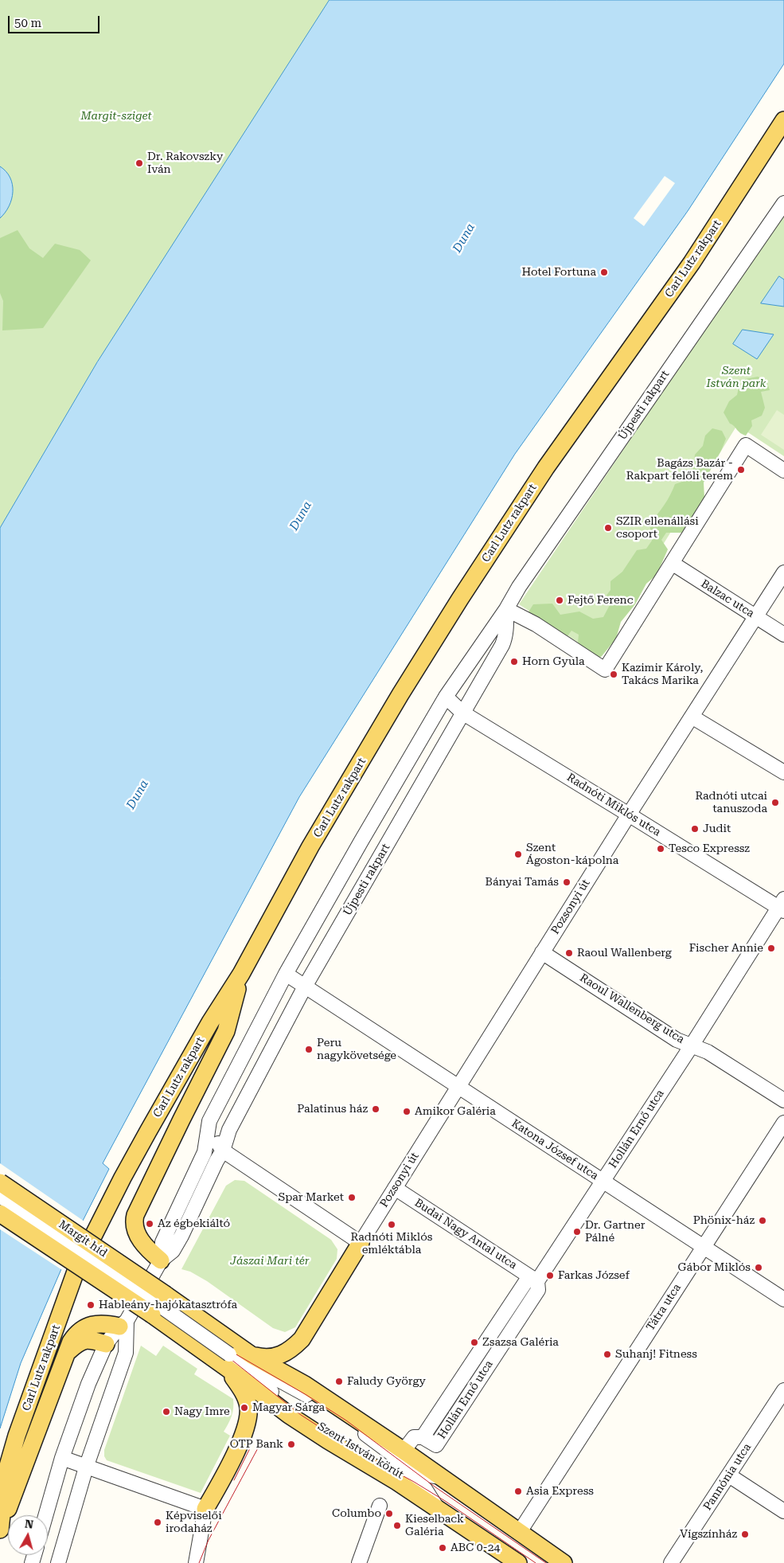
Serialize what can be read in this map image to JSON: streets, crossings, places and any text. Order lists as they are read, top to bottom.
{
  "streets": {
    "main road": ["Carl Lutz rakpart", "Margit híd", "Szent István körút"],
    "street": [
      "Újpesti rakpart",
      "Balzac utca",
      "Radnóti Miklós utca",
      "Pozsonyi út",
      "Raoul Wallenberg utca",
      "Hollán Ernő utca",
      "Katona József utca",
      "Budai Nagy Antal utca",
      "Tátra utca",
      "Pannónia utca"
    ]
  },
  "crossings": [
    ["Újpesti rakpart", "Radnóti Miklós utca"],
    ["Újpesti rakpart", "Katona József utca"],
    ["Balzac utca", "Pozsonyi út"],
    ["Radnóti Miklós utca", "Pozsonyi út"],
    ["Radnóti Miklós utca", "Hollán Ernő utca"],
    ["Pozsonyi út", "Raoul Wallenberg utca"],
    ["Pozsonyi út", "Katona József utca"],
    ["Pozsonyi út", "Budai Nagy Antal utca"],
    ["Raoul Wallenberg utca", "Hollán Ernő utca"],
    ["Hollán Ernő utca", "Katona József utca"],
    ["Hollán Ernő utca", "Budai Nagy Antal utca"],
    ["Hollán Ernő utca", "Szent István körút"],
    ["Katona József utca", "Tátra utca"],
    ["Margit híd", "Szent István körút"],
    ["Tátra utca", "Szent István körút"]
  ],
  "water": ["Duna"],
  "parks": ["Margit-sziget", "Szent István park", "Jászai Mari tér"],
  "places": [
    "Dr. Rakovszky Iván",
    "Hotel Fortuna",
    "Bagázs Bazár - Rakpart felőli terem",
    "SZIR ellenállási csoport",
    "Fejtő Ferenc",
    "Horn Gyula",
    "Kazimir Károly, Takács Marika",
    "Radnóti utcai tanuszoda",
    "Judit",
    "Tesco Expressz",
    "Szent Ágoston-kápolna",
    "Bányai Tamás",
    "Fischer Annie",
    "Raoul Wallenberg",
    "Peru nagykövetsége",
    "Palatinus ház",
    "Amikor Galéria",
    "Spar Market",
    "Phönix-ház",
    "Az égbekiáltó",
    "Radnóti Miklós emléktábla",
    "Dr. Gartner Pálné",
    "Gábor Miklós",
    "Farkas József",
    "Hableány-hajókatasztrófa",
    "Zsazsa Galéria",
    "Suhanj! Fitness",
    "Faludy György",
    "Magyar Sárga",
    "Nagy Imre",
    "OTP Bank",
    "Asia Express",
    "Columbo",
    "Képviselői irodaház",
    "Kieselback Galéria",
    "Vígszínház",
    "ABC 0-24"
  ],
  "scale_bar": "50 m",
  "north": "top"
}
